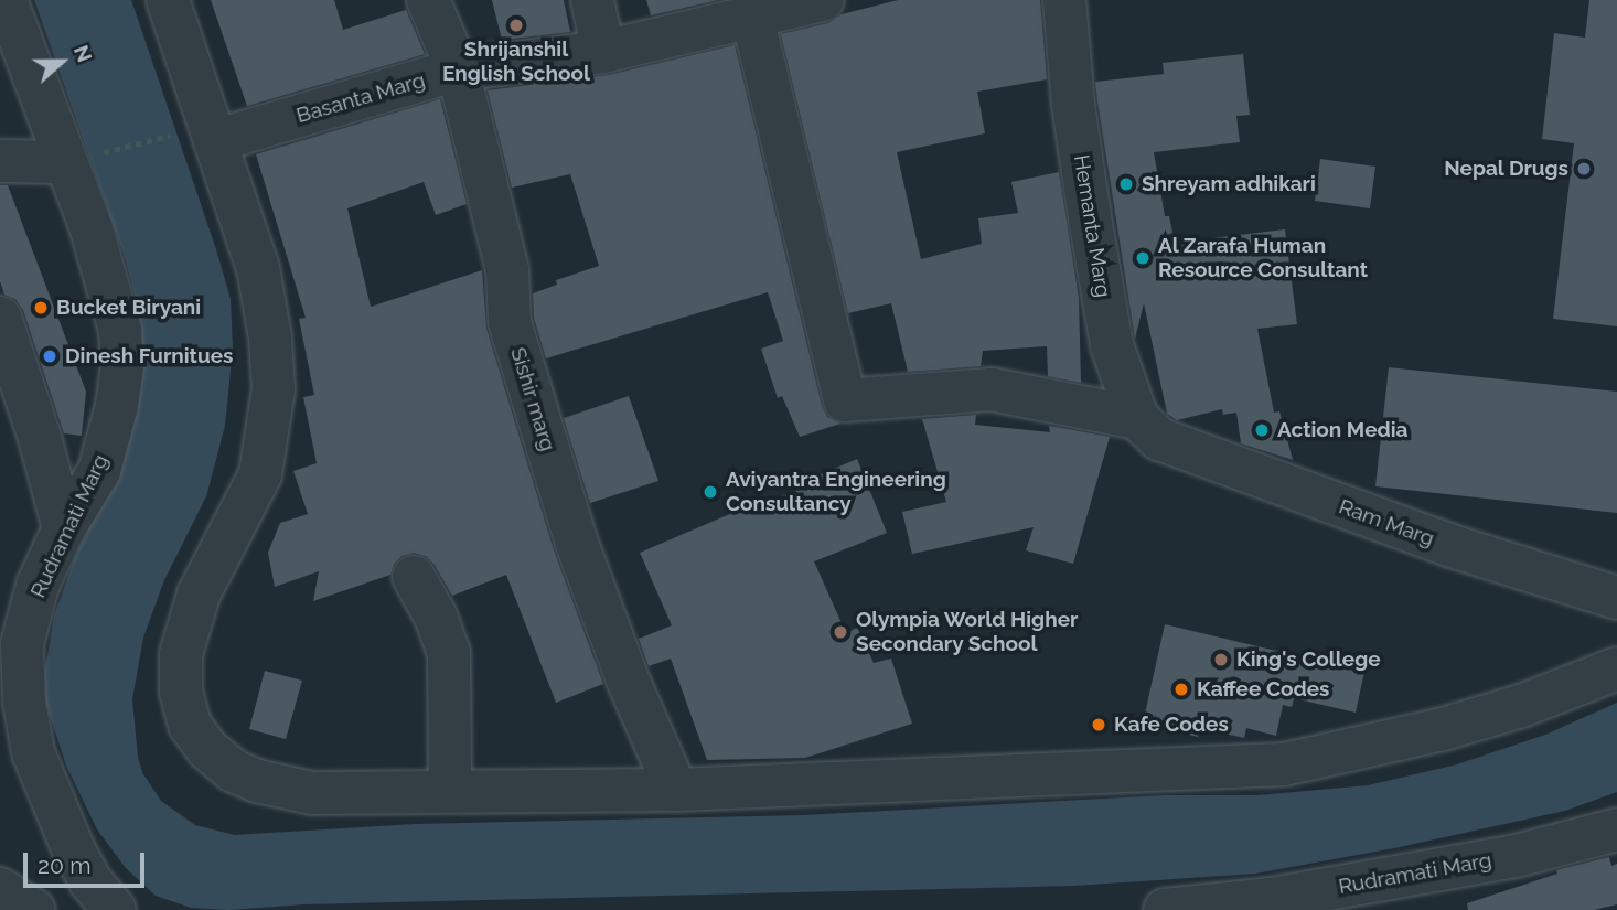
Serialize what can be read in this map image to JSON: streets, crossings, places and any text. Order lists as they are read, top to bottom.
{
  "streets": {
    "street": [
      "Basanta Marg",
      "Hemanta Marg",
      "Sishir marg",
      "Ram Marg",
      "Rudramati Marg"
    ]
  },
  "crossings": [
    ["Basanta Marg", "Sishir marg"],
    ["Basanta Marg", "Ram Marg"],
    ["Hemanta Marg", "Ram Marg"]
  ],
  "places": [
    "Shrijanshil English School",
    "Nepal Drugs",
    "Shreyam adhikari",
    "Al Zarafa Human Resource Consultant",
    "Bucket Biryani",
    "Dinesh Furnitues",
    "Action Media",
    "Aviyantra Engineering Consultancy",
    "Olympia World Higher Secondary School",
    "King's College",
    "Kaffee Codes",
    "Kafe Codes"
  ],
  "scale_bar": "20 m",
  "north": "right"
}
